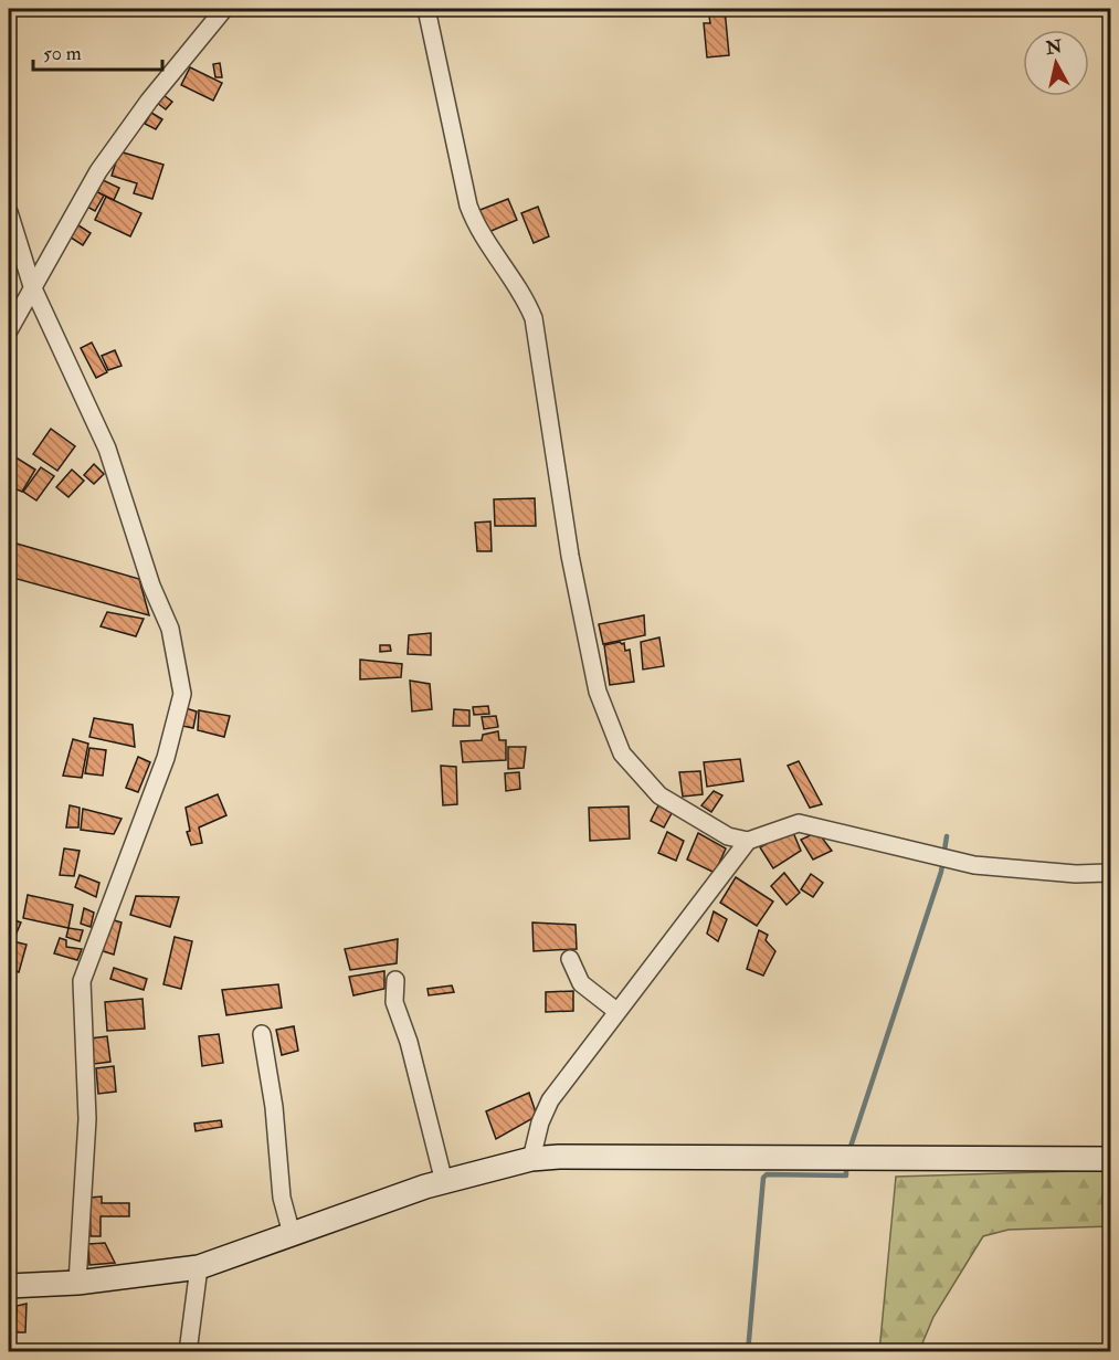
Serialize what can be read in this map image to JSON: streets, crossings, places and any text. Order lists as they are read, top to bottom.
{
  "scale_bar": "50 m",
  "north": "top"
}
